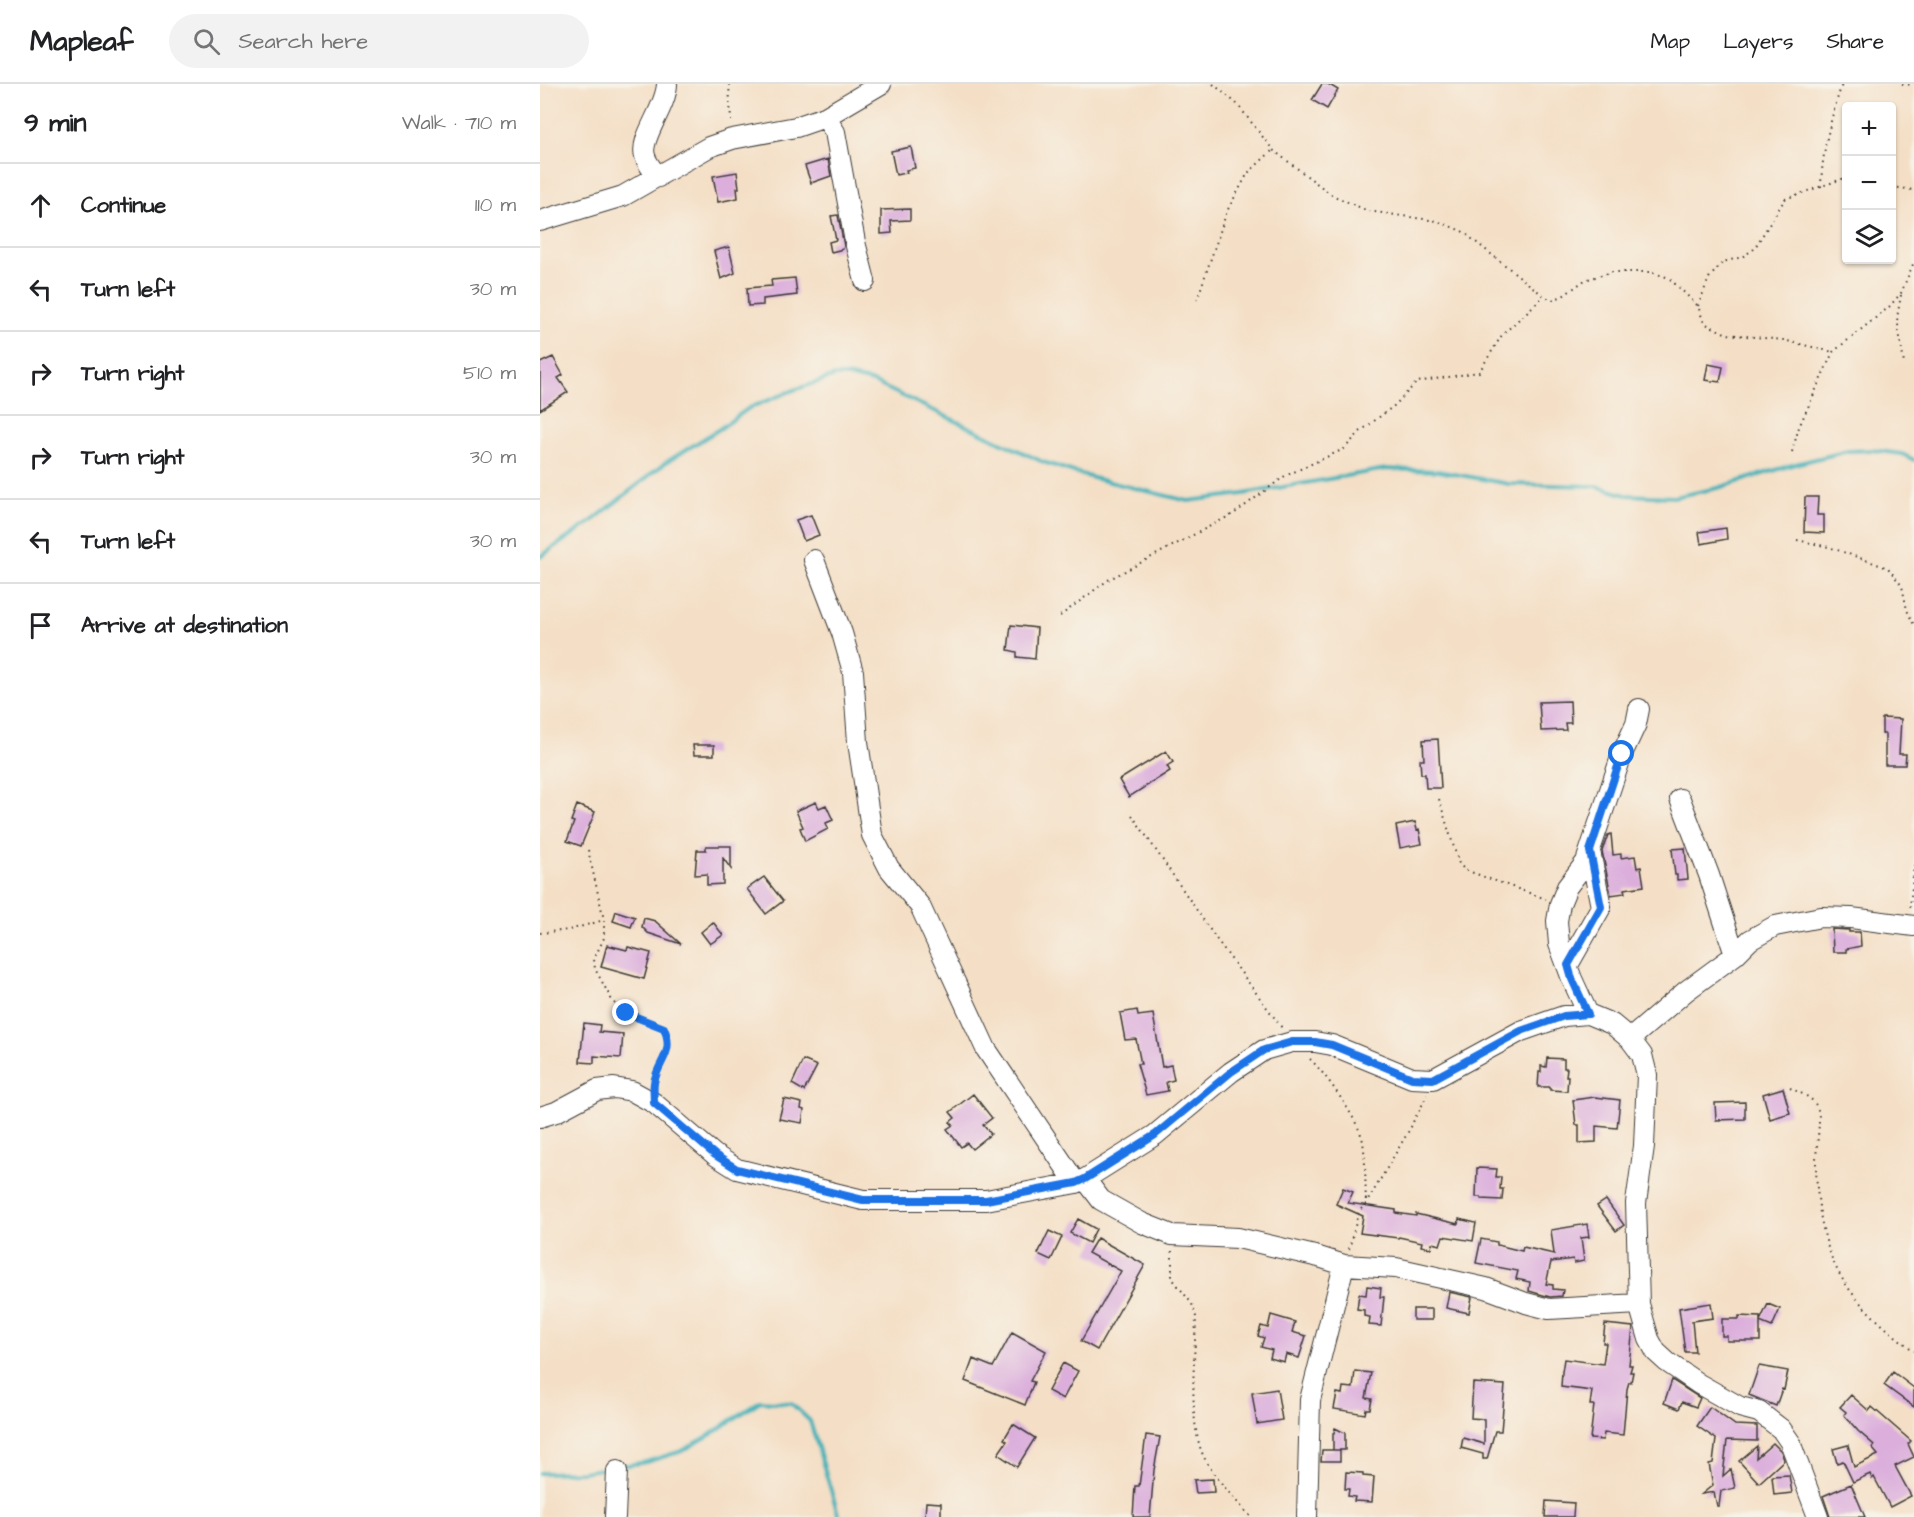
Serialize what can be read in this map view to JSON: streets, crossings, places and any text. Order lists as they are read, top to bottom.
{
  "page": {
    "header": "Mapleaf",
    "search": "Search here",
    "nav": ["Map", "Layers", "Share"],
    "heading": ["9 min", "Walk · 710 m"],
    "map_buttons": ["+", "−"],
    "list": [
      ["Continue", "110 m"],
      ["Turn left", "30 m"],
      ["Turn right", "510 m"],
      ["Turn right", "30 m"],
      ["Turn left", "30 m"],
      "Arrive at destination"
    ]
  }
}
